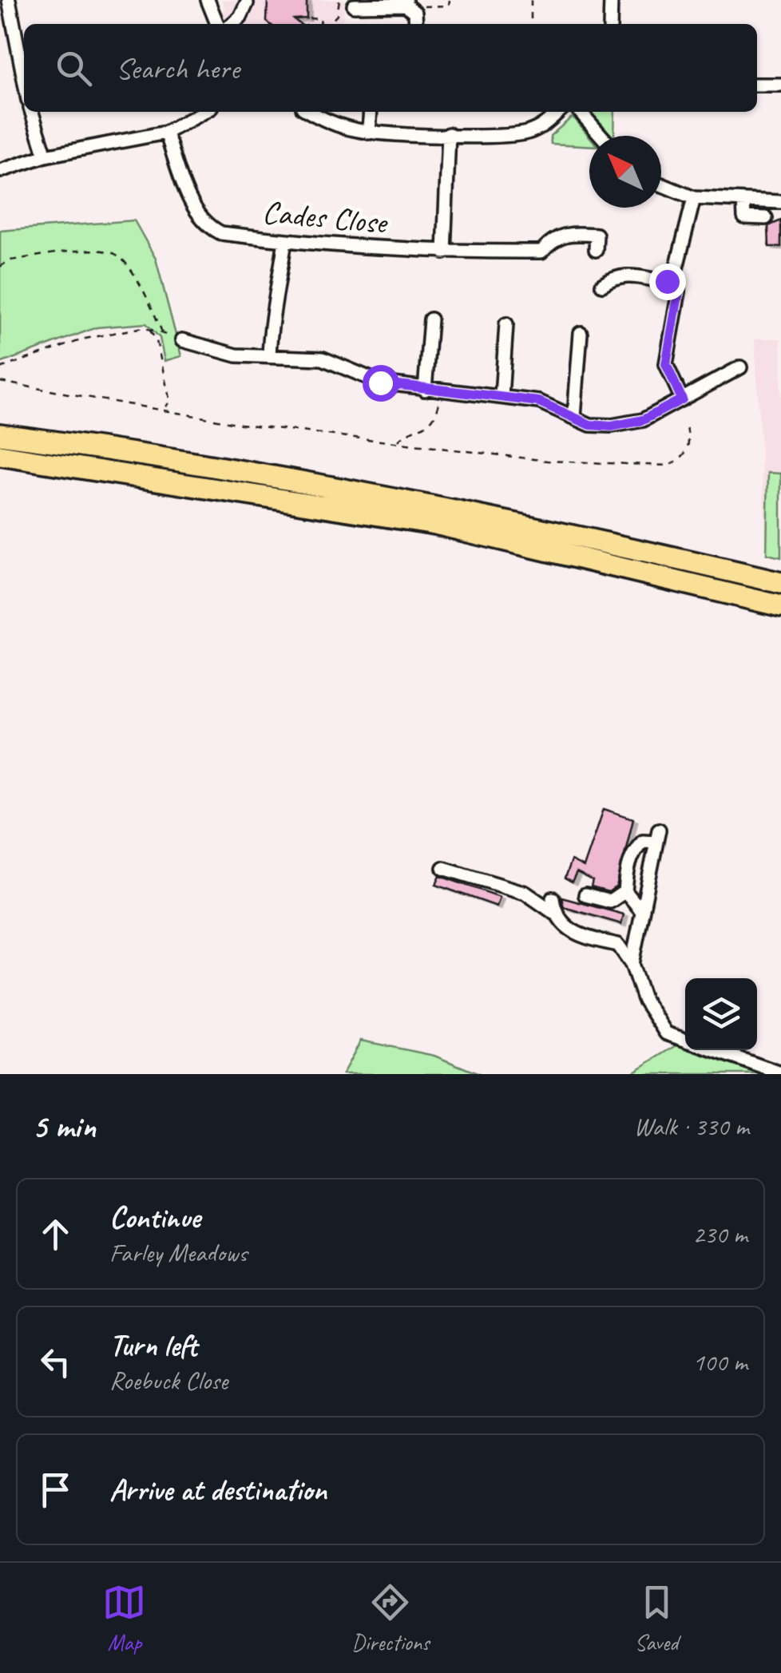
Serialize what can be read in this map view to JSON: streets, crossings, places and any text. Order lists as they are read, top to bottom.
{
  "streets": {
    "street": ["Cades Close"]
  },
  "north": "top left",
  "page": {
    "search": "Search here",
    "heading": ["5 min", "Walk · 330 m"],
    "list": [
      ["Continue", "Farley Meadows", "230 m"],
      ["Turn left", "Roebuck Close", "100 m"],
      "Arrive at destination"
    ],
    "nav": ["Map", "Directions", "Saved"]
  }
}
